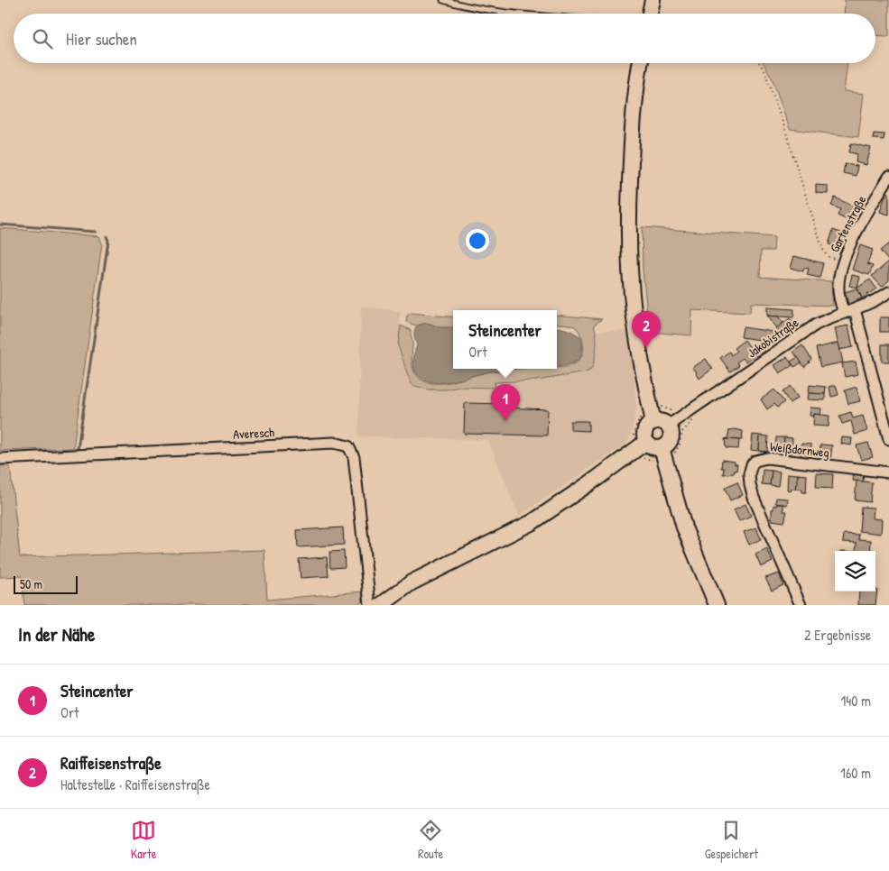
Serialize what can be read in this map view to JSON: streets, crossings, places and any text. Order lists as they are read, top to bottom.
{
  "streets": {
    "street": [
      "Gartenstraße",
      "Jakobistraße",
      "Averesch",
      "Weißdornweg"
    ]
  },
  "crossings": [
    ["Gartenstraße", "Jakobistraße"]
  ],
  "scale_bar": "50 m",
  "page": {
    "search": "Hier suchen",
    "popup": ["Steincenter", "Ort"],
    "pins": ["2", "1"],
    "scale": "50 m",
    "heading": ["In der Nähe", "2 Ergebnisse"],
    "list": [
      {
        "mark": "1",
        "name": "Steincenter",
        "note": "Ort",
        "value": "140 m"
      },
      {
        "mark": "2",
        "name": "Raiffeisenstraße",
        "note": "Haltestelle · Raiffeisenstraße",
        "value": "160 m"
      }
    ],
    "nav": ["Karte", "Route", "Gespeichert"]
  }
}
